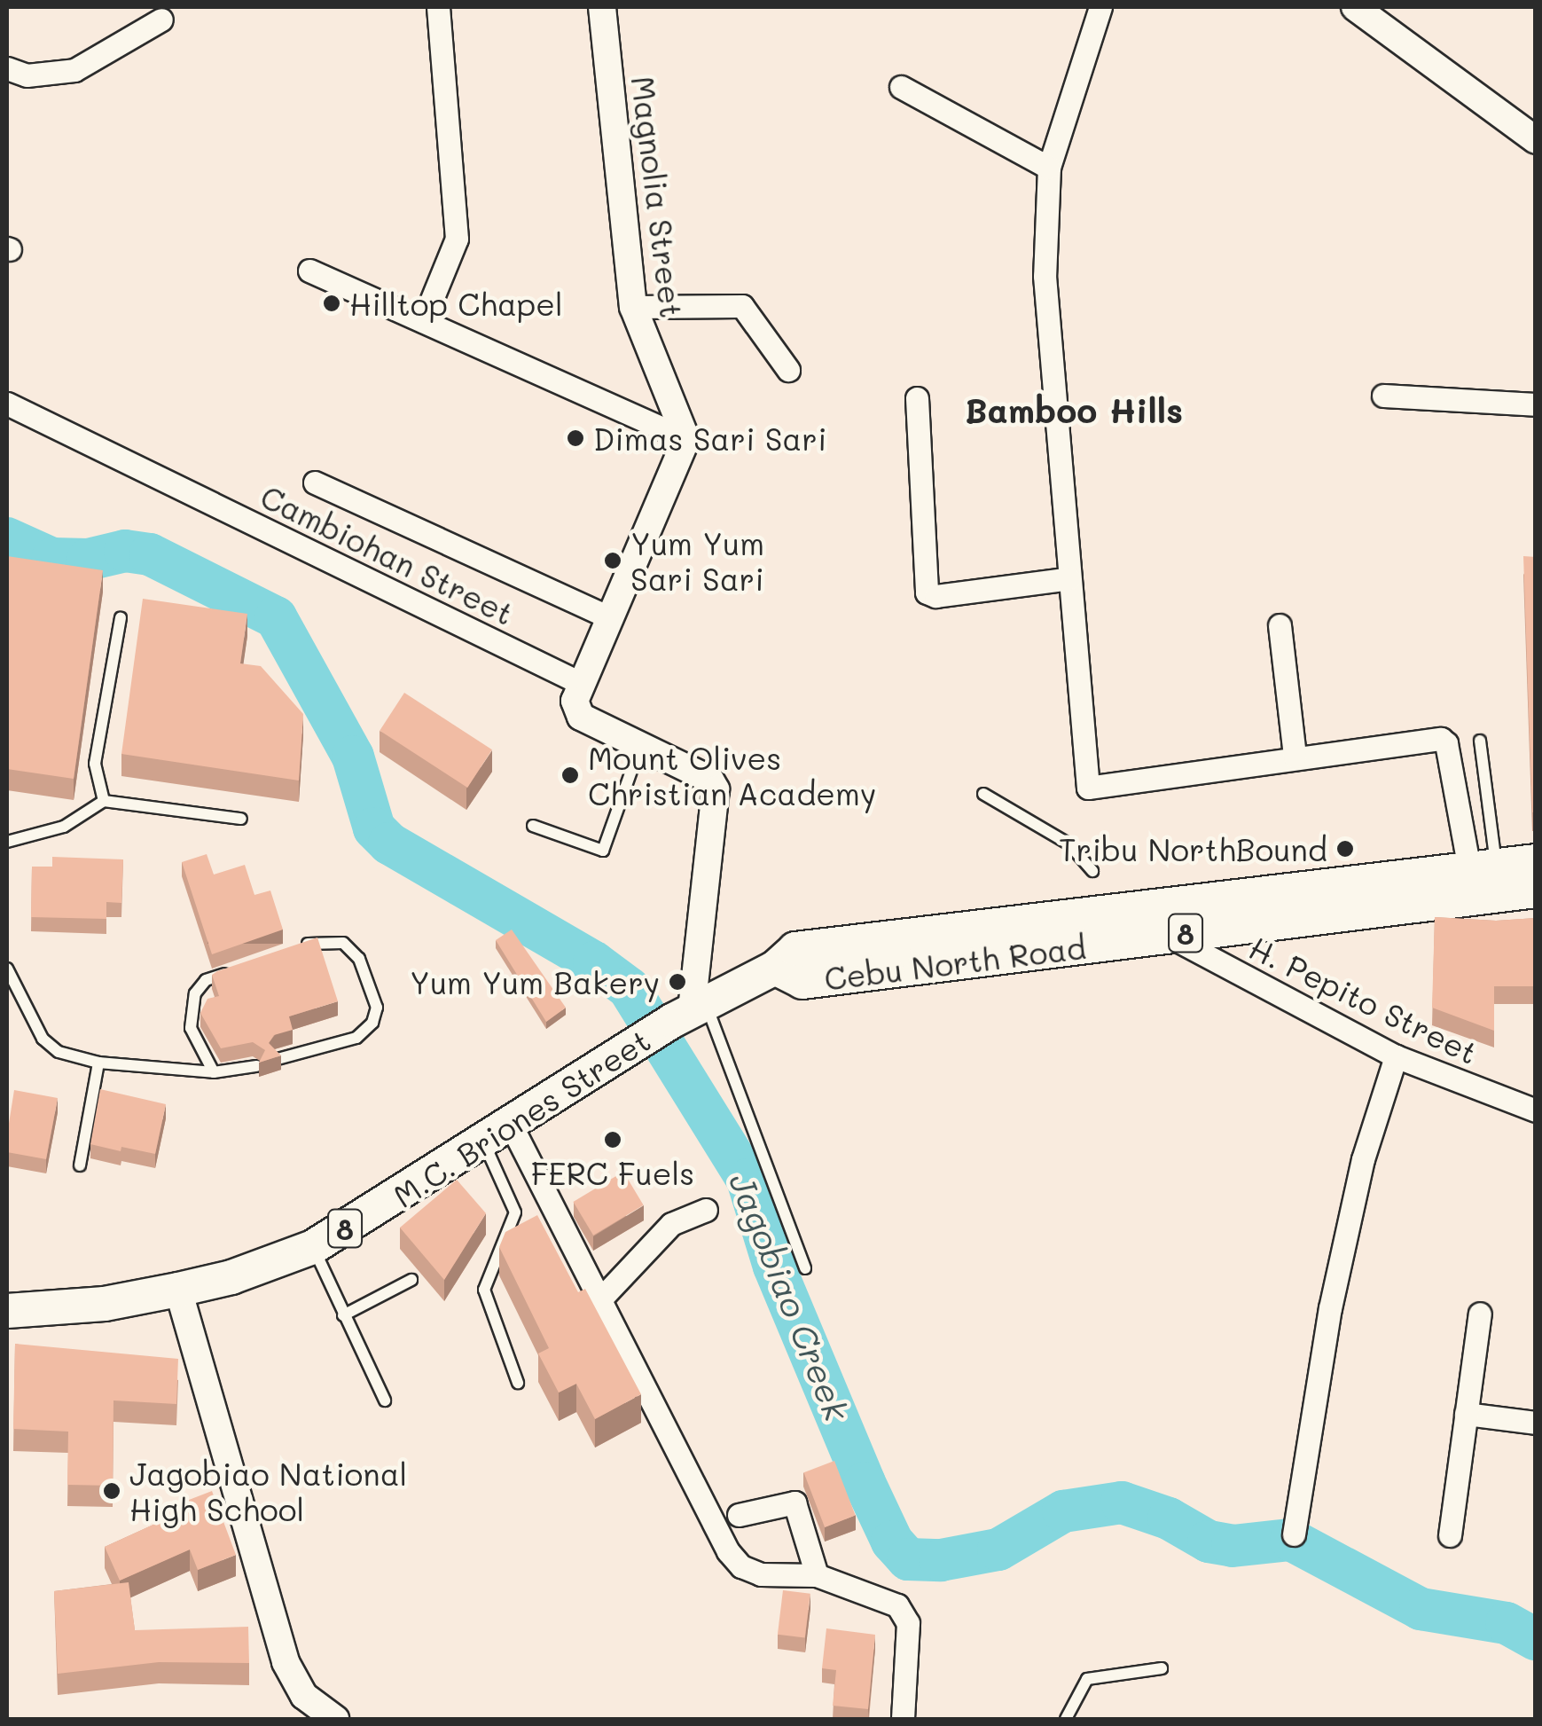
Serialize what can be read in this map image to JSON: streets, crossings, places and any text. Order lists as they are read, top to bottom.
{
  "streets": {
    "main road": ["8", "Cebu North Road", "M.C. Briones Street"],
    "street": ["Magnolia Street", "Cambiohan Street", "H. Pepito Street"]
  },
  "crossings": [
    ["Cebu North Road", "H. Pepito Street"],
    ["Cebu North Road", "M.C. Briones Street"]
  ],
  "districts": ["Bamboo Hills"],
  "water": ["Jagobiao Creek"],
  "places": [
    "Hilltop Chapel",
    "Dimas Sari Sari",
    "Yum Yum Sari Sari",
    "Mount Olives Christian Academy",
    "Tribu NorthBound",
    "Yum Yum Bakery",
    "FERC Fuels",
    "Jagobiao National High School"
  ]
}
